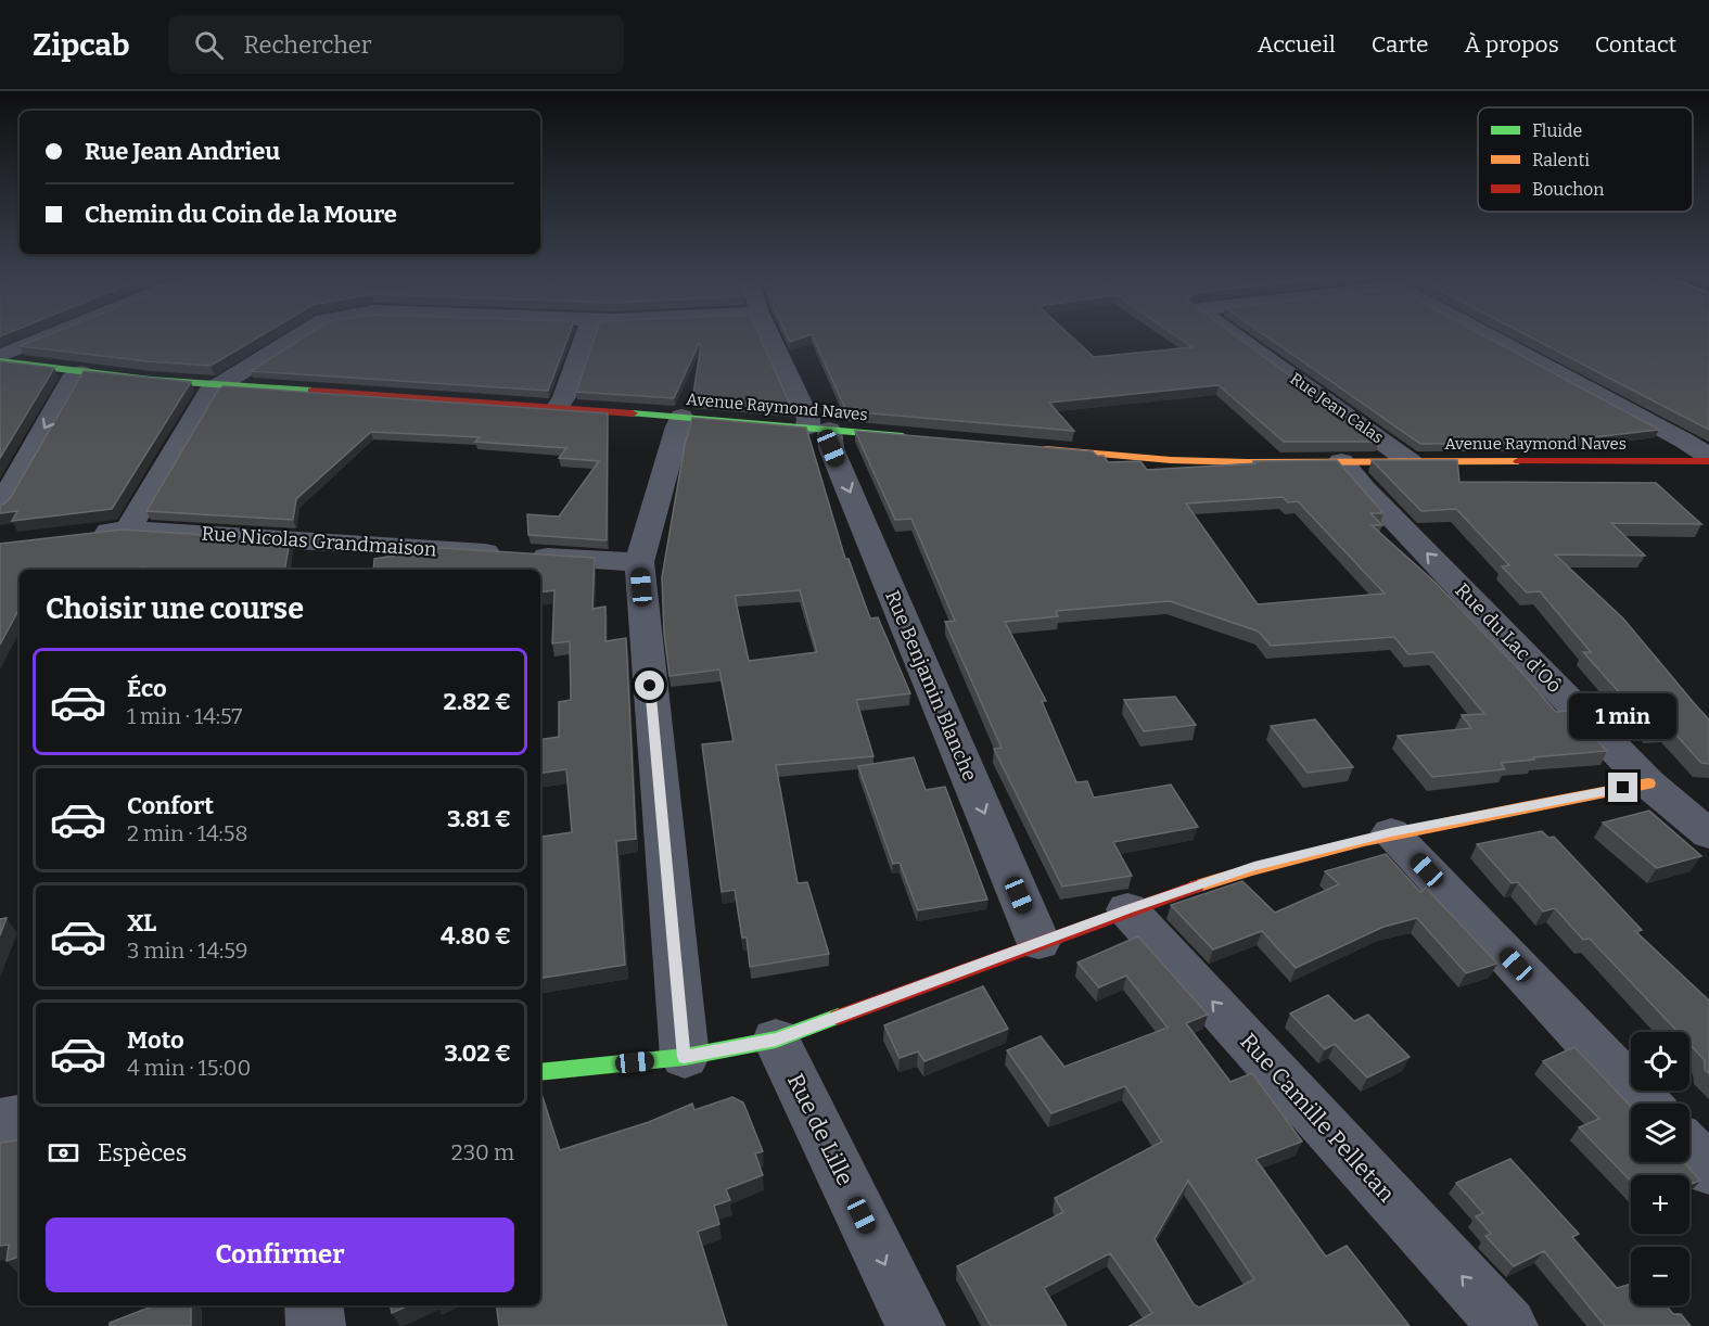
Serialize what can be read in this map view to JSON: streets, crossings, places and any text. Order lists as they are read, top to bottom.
{
  "streets": {
    "street": [
      "Avenue Raymond Naves",
      "Rue Jean Calas",
      "Rue Nicolas Grandmaison",
      "Rue du Lac d'Oô",
      "Rue Benjamin Blanche",
      "Rue Camille Pelletan",
      "Rue de Lille"
    ]
  },
  "crossings": [
    ["Avenue Raymond Naves", "Rue Jean Calas"],
    ["Avenue Raymond Naves", "Rue du Lac d'Oô"],
    ["Avenue Raymond Naves", "Rue Benjamin Blanche"]
  ],
  "one_way": ["Rue de Lille"],
  "legend": ["Fluide", "Ralenti", "Bouchon"],
  "page": {
    "header": "Zipcab",
    "search": "Rechercher",
    "nav": [
      "Accueil",
      "Carte",
      "À propos",
      "Contact"
    ],
    "banner": ["Rue Jean Andrieu", "Chemin du Coin de la Moure"],
    "heading": "Choisir une course",
    "list": [
      {
        "name": "Éco",
        "note": "1 min · 14:57",
        "value": "2.82 €"
      },
      {
        "name": "Confort",
        "note": "2 min · 14:58",
        "value": "3.81 €"
      },
      {
        "name": "XL",
        "note": "3 min · 14:59",
        "value": "4.80 €"
      },
      {
        "name": "Moto",
        "note": "4 min · 15:00",
        "value": "3.02 €"
      }
    ],
    "bubble": "1 min",
    "map_buttons": ["+", "−"],
    "pay": ["Espèces", "230 m"],
    "buttons": "Confirmer"
  }
}
